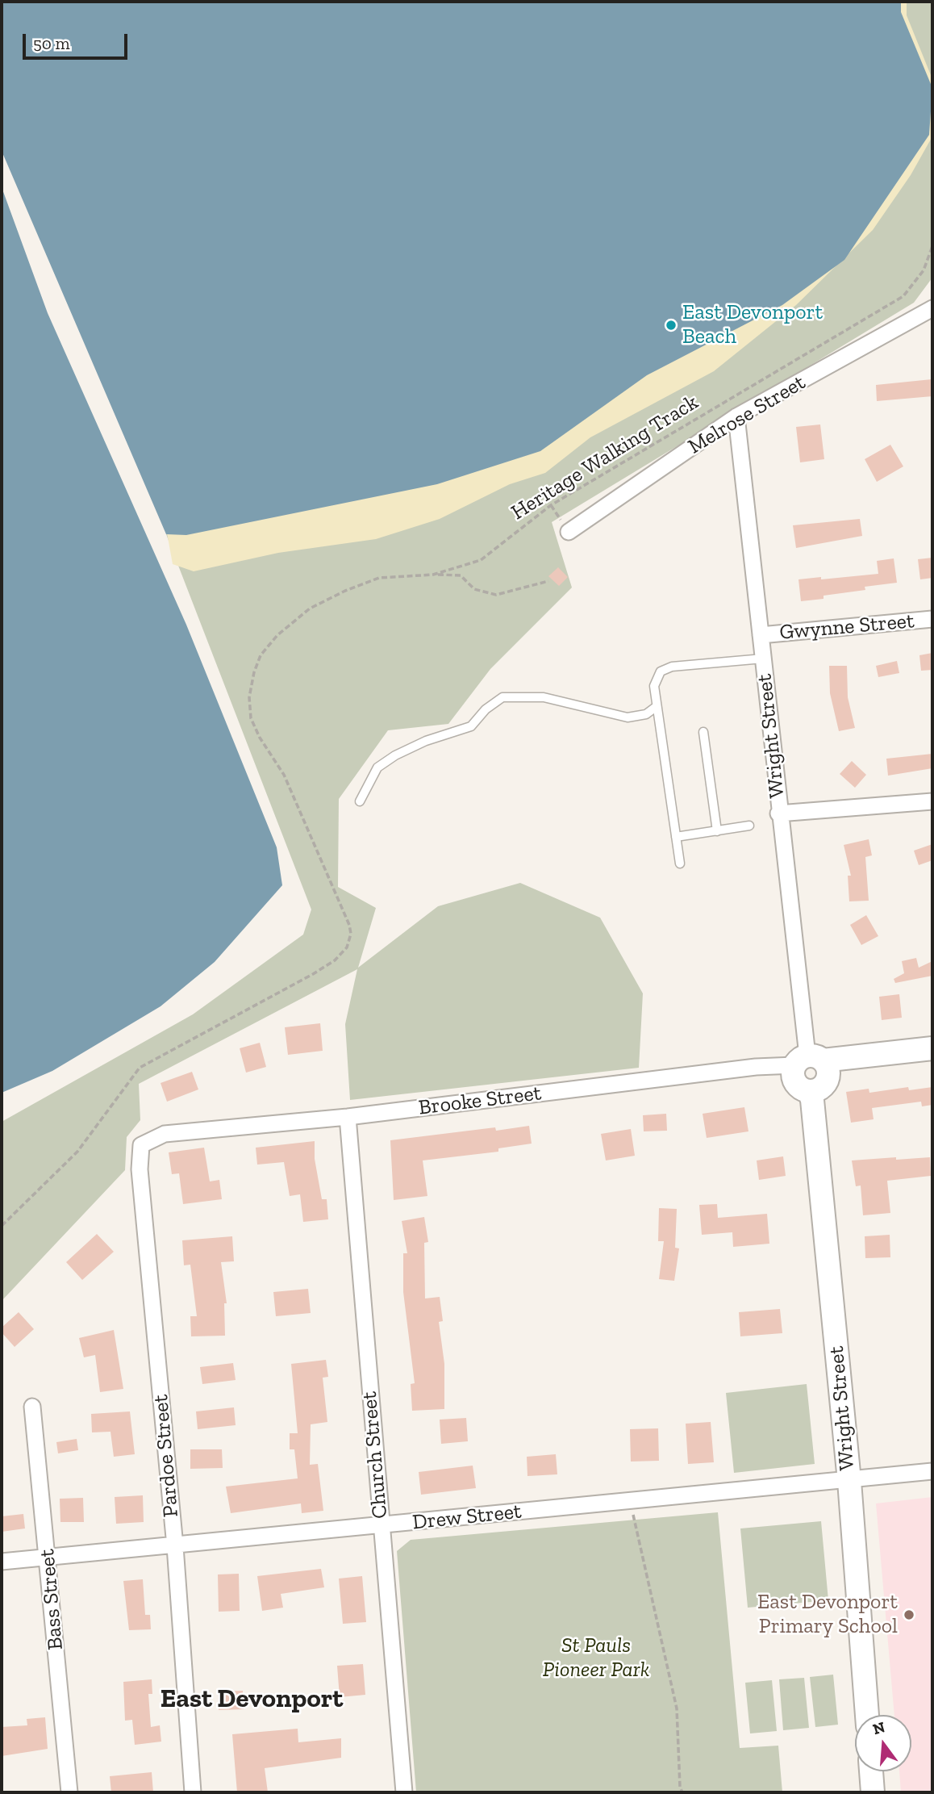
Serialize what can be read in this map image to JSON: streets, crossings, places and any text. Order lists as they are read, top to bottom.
{
  "streets": {
    "street": [
      "Melrose Street",
      "Gwynne Street",
      "Wright Street",
      "Brooke Street",
      "Church Street",
      "Pardoe Street",
      "Drew Street",
      "Bass Street"
    ],
    "path": ["Heritage Walking Track"]
  },
  "crossings": [
    ["Melrose Street", "Wright Street"],
    ["Gwynne Street", "Wright Street"],
    ["Wright Street", "Brooke Street"],
    ["Wright Street", "Drew Street"],
    ["Brooke Street", "Church Street"],
    ["Brooke Street", "Pardoe Street"],
    ["Church Street", "Drew Street"],
    ["Pardoe Street", "Drew Street"],
    ["Drew Street", "Bass Street"]
  ],
  "districts": ["East Devonport"],
  "parks": ["St Pauls Pioneer Park"],
  "places": ["East Devonport Beach", "East Devonport Primary School"],
  "scale_bar": "50 m",
  "north": "top"
}
